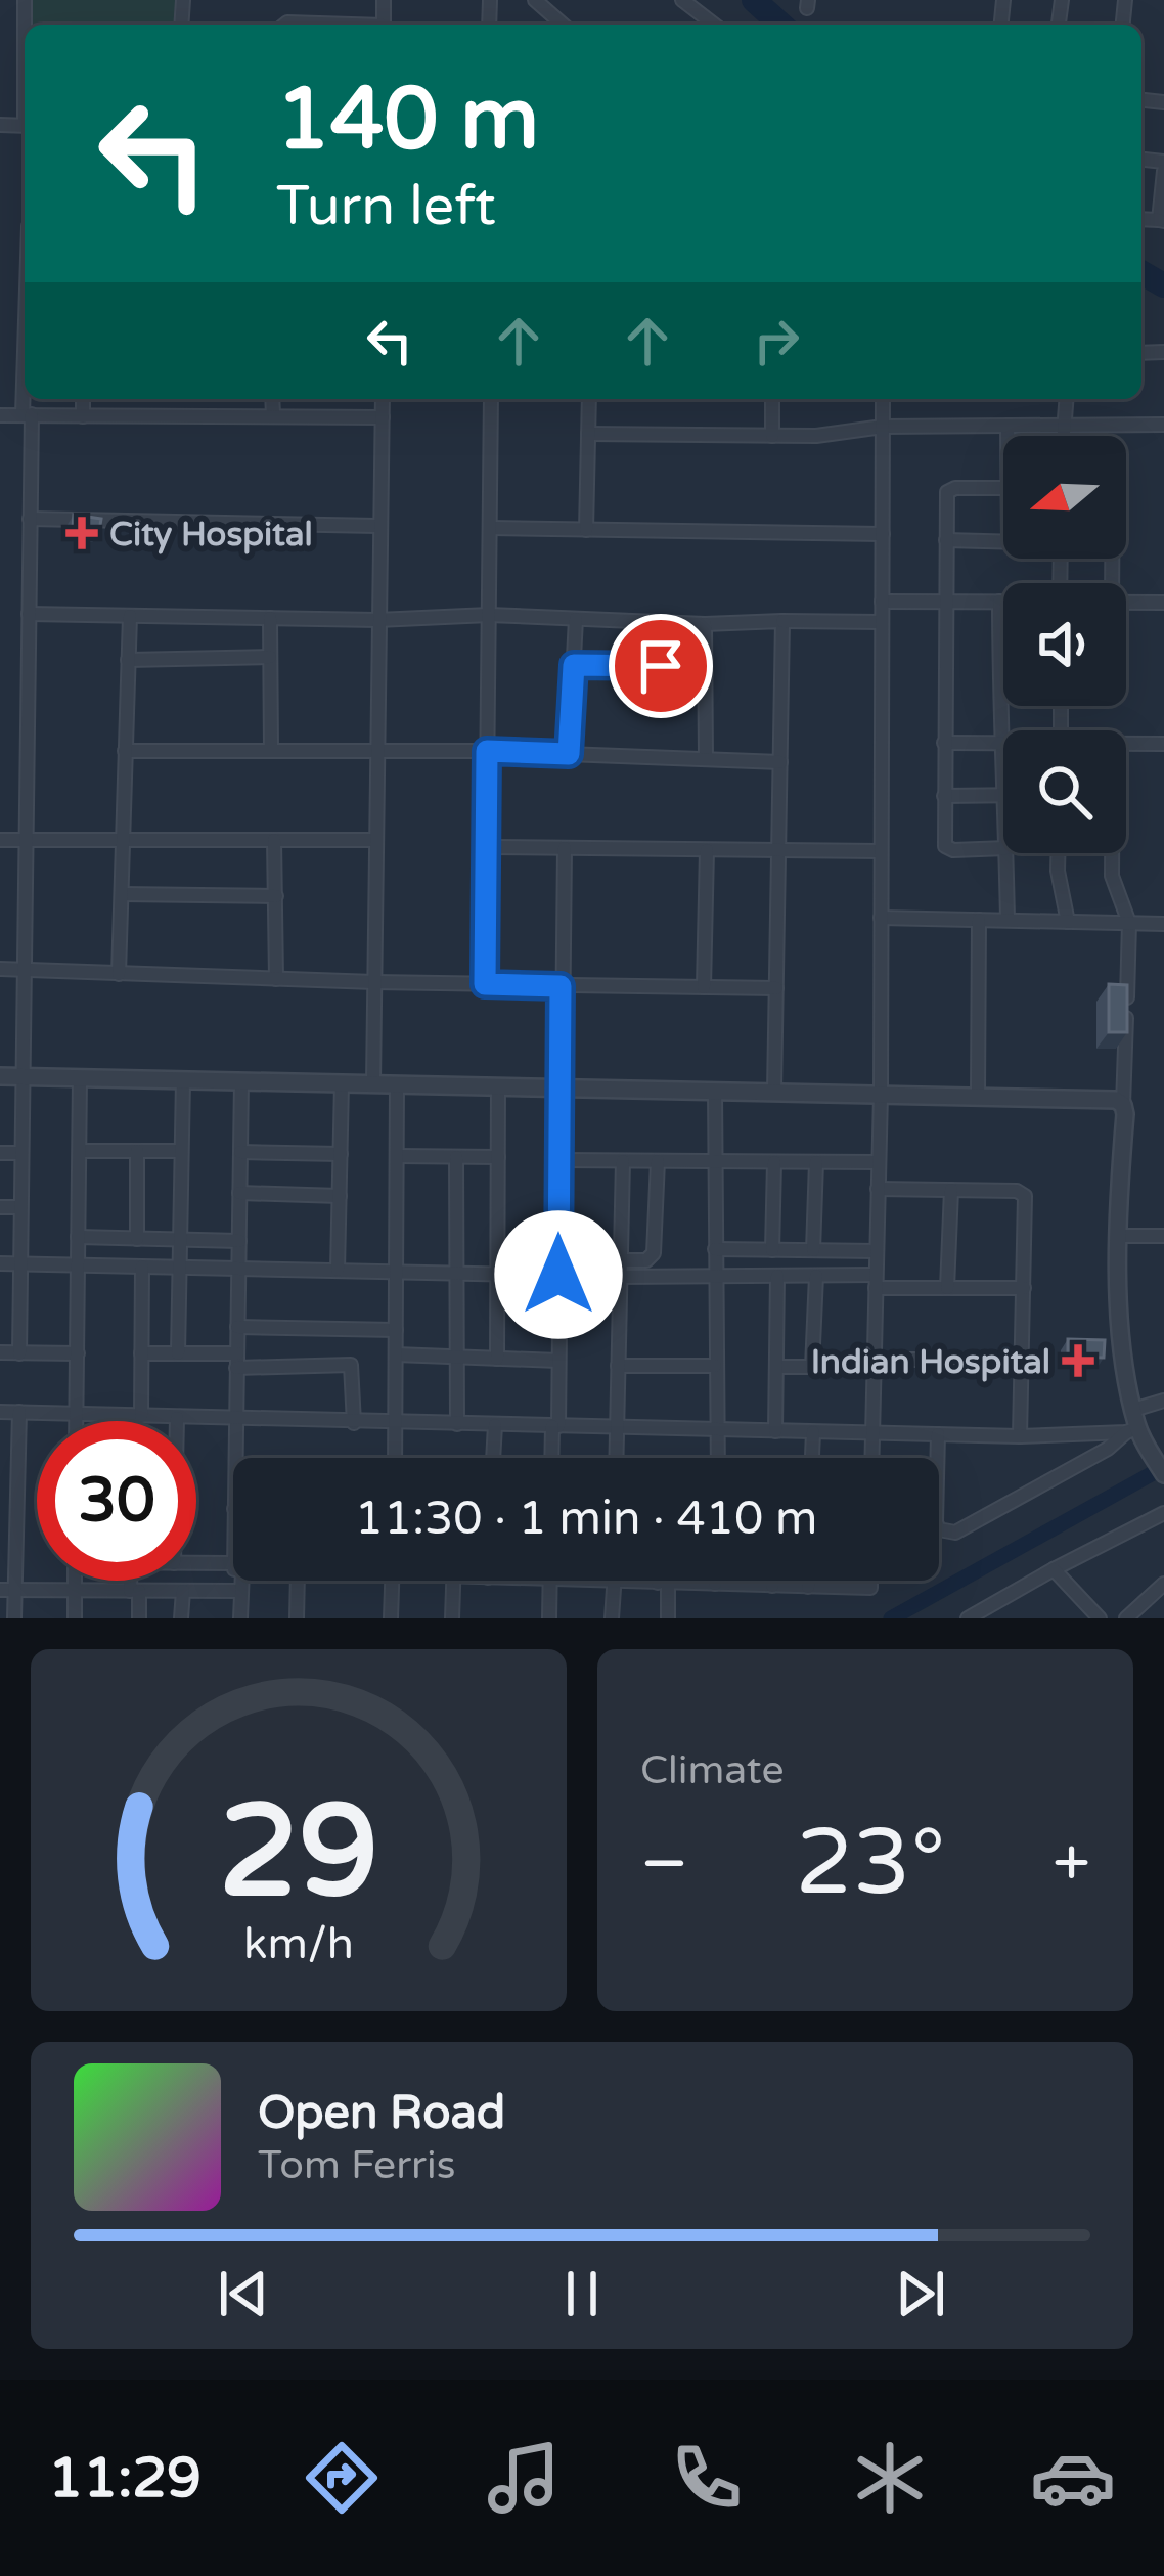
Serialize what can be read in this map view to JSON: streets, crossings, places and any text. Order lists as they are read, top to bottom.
{
  "places": {
    "health": ["City Hospital", "Indian Hospital"]
  },
  "north": "left",
  "page": {
    "turn": ["140 m", "Turn left"],
    "limit": "30",
    "trip": "11:30 · 1 min · 410 m",
    "tile": "Climate",
    "heat": ["−", "23°", "+"],
    "song": ["Open Road", "Tom Ferris"],
    "tabs": "11:29",
    "gauge": ["29", "km/h"]
  }
}
